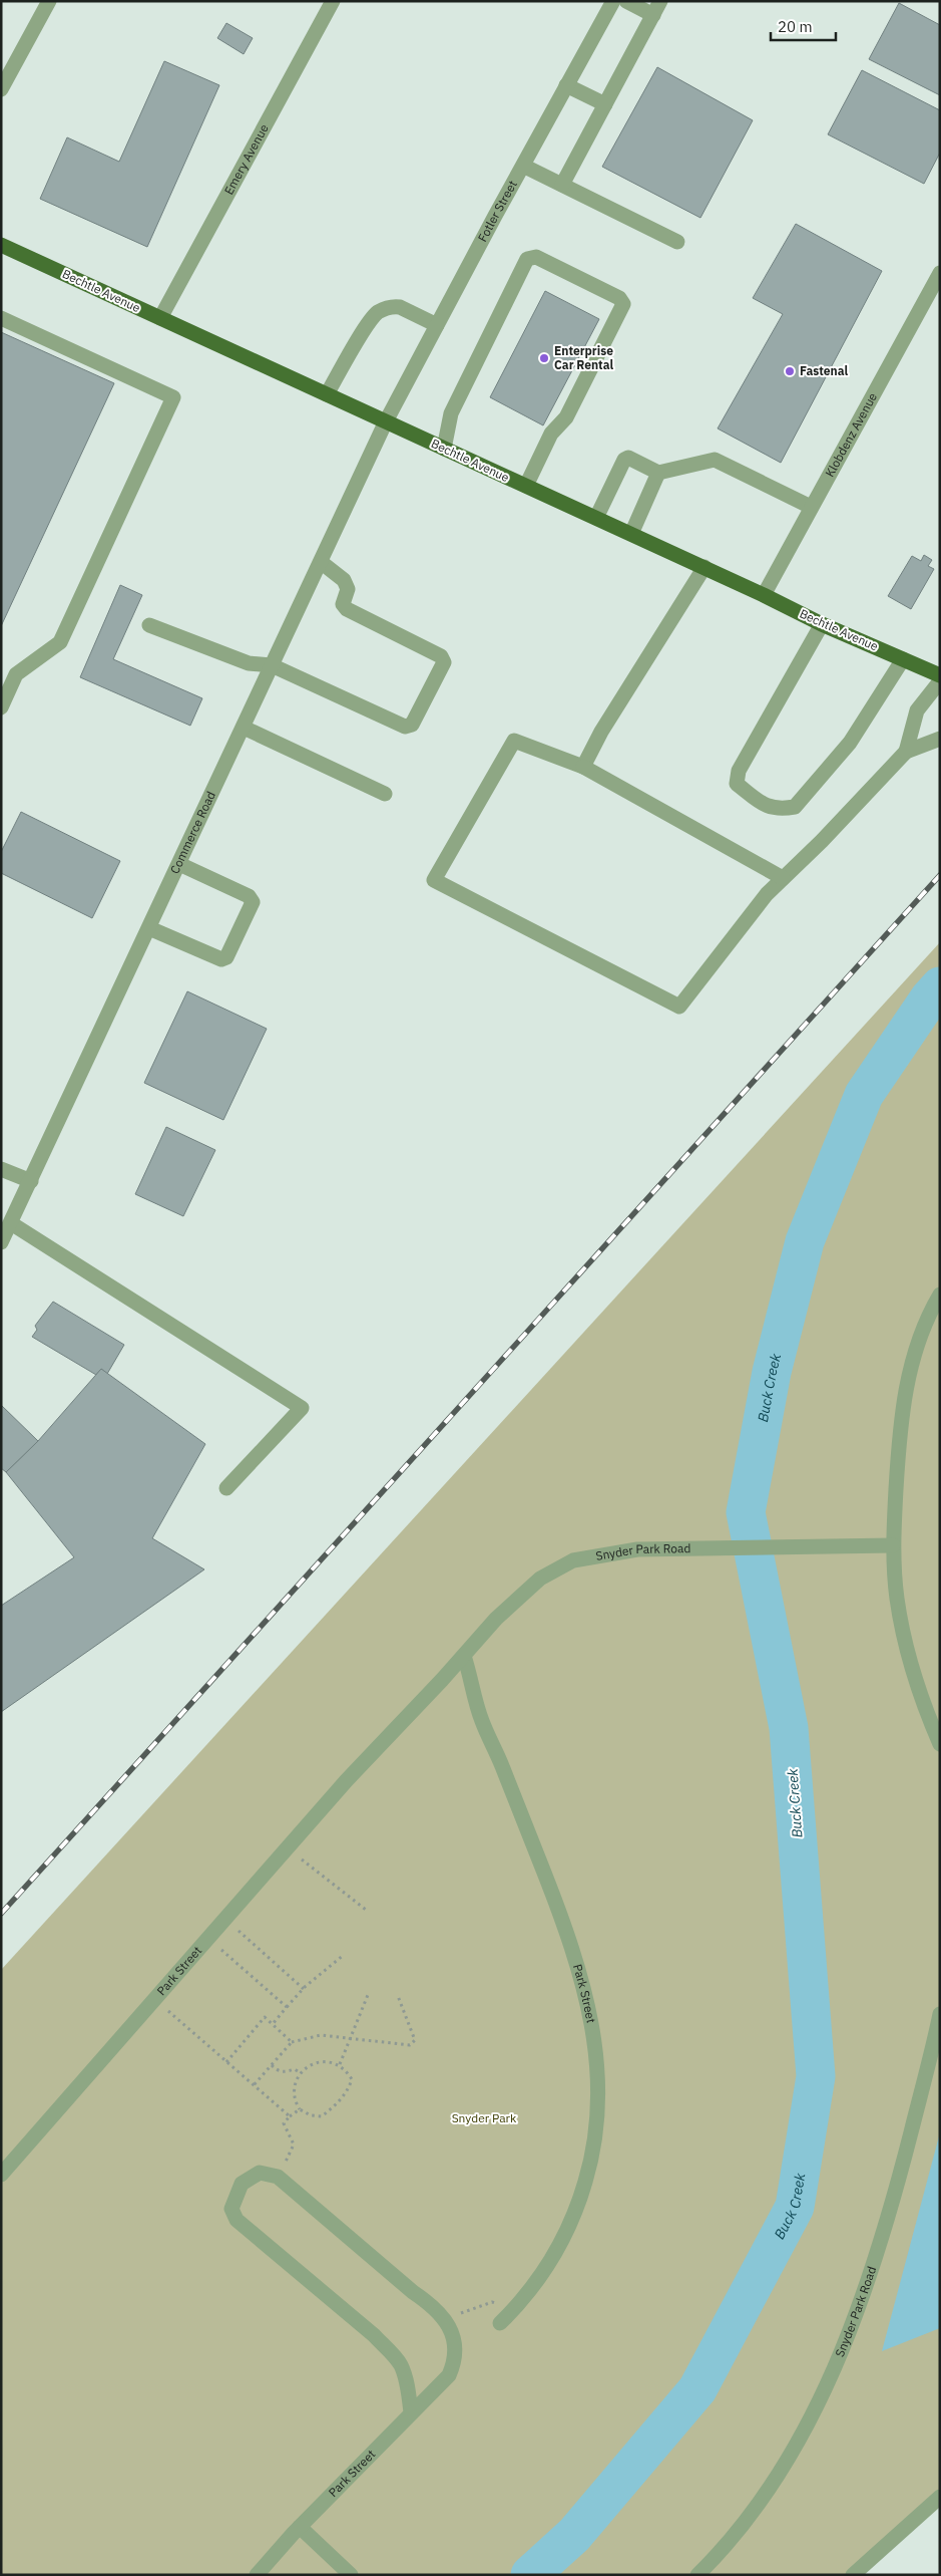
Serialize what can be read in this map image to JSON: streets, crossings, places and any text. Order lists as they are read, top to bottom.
{
  "streets": {
    "main road": ["Bechtle Avenue"],
    "street": [
      "Emery Avenue",
      "Fotler Street",
      "Klobdenz Avenue",
      "Commerce Road",
      "Snyder Park Road",
      "Park Street"
    ]
  },
  "crossings": [
    ["Emery Avenue", "Bechtle Avenue"],
    ["Fotler Street", "Bechtle Avenue"],
    ["Fotler Street", "Commerce Road"],
    ["Bechtle Avenue", "Klobdenz Avenue"],
    ["Bechtle Avenue", "Commerce Road"],
    ["Snyder Park Road", "Park Street"]
  ],
  "water": ["Buck Creek"],
  "parks": ["Snyder Park"],
  "places": ["Enterprise Car Rental", "Fastenal"],
  "scale_bar": "20 m"
}
